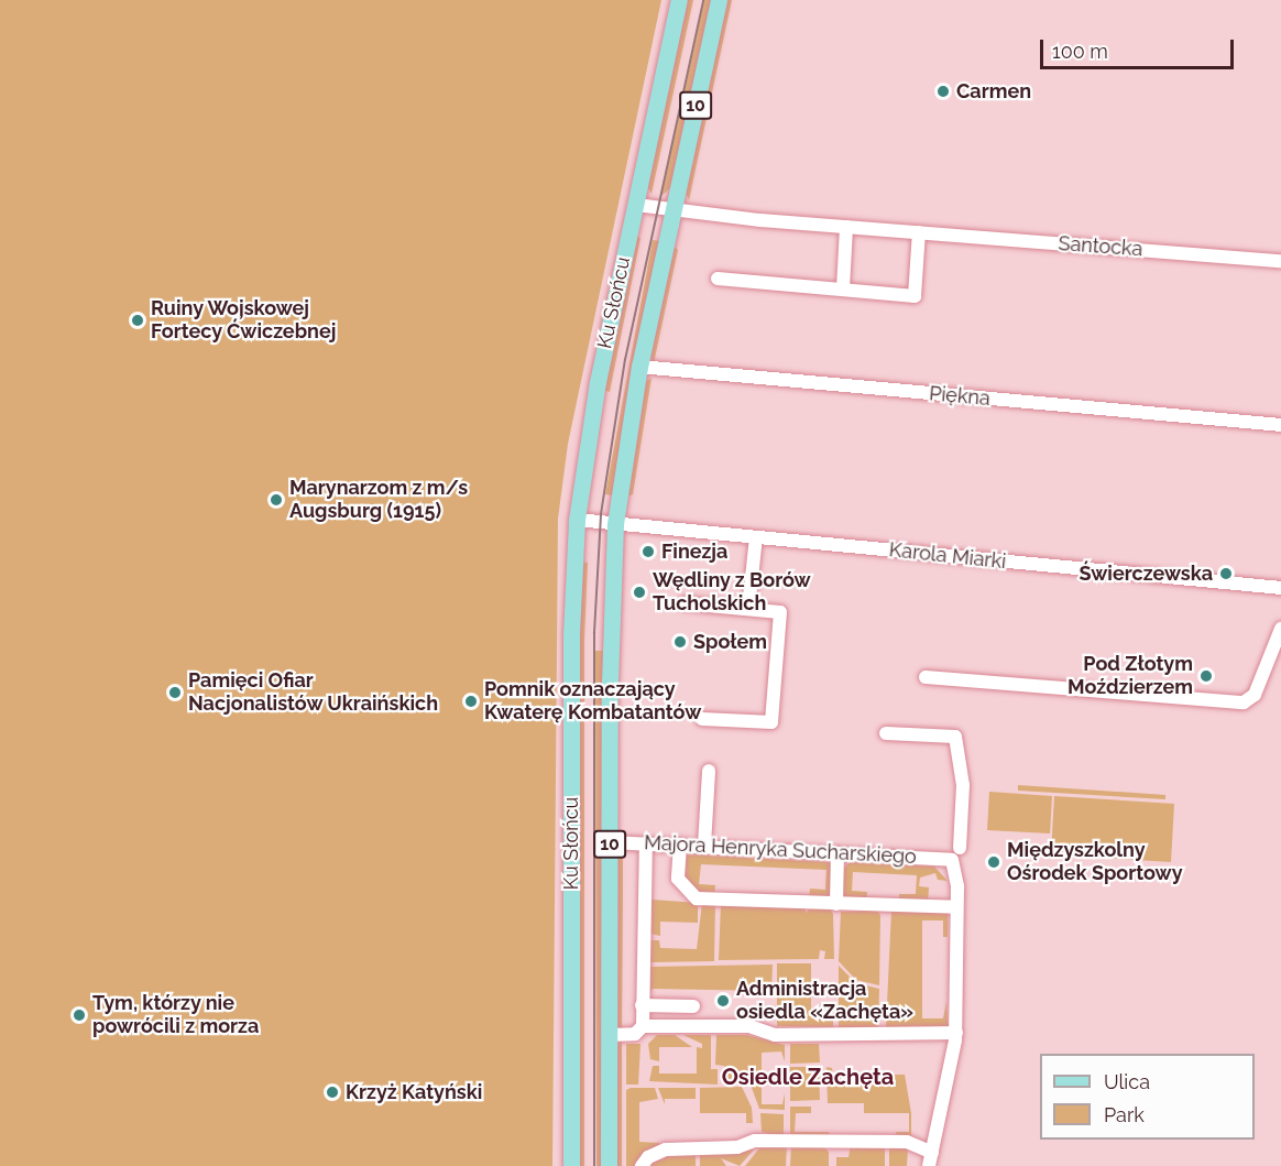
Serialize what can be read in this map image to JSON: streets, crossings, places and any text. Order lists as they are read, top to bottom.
{
  "streets": {
    "main road": ["10", "Ku Słońcu"],
    "street": [
      "Santocka",
      "Piękna",
      "Karola Miarki",
      "Majora Henryka Sucharskiego"
    ]
  },
  "crossings": [
    ["Santocka", "Ku Słońcu"],
    ["Ku Słońcu", "Piękna"],
    ["Ku Słońcu", "Karola Miarki"],
    ["Ku Słońcu", "Majora Henryka Sucharskiego"]
  ],
  "districts": ["Osiedle Zachęta"],
  "places": [
    "Carmen",
    "Ruiny Wojskowej Fortecy Ćwiczebnej",
    "Marynarzom z m/s Augsburg (1915)",
    "Finezja",
    "Świerczewska",
    "Wędliny z Borów Tucholskich",
    "Społem",
    "Pod Złotym Moździerzem",
    "Pamięci Ofiar Nacjonalistów Ukraińskich",
    "Pomnik oznaczający Kwaterę Kombatantów",
    "Międzyszkolny Ośrodek Sportowy",
    "Administracja osiedla «Zachęta»",
    "Tym, którzy nie powrócili z morza",
    "Krzyż Katyński"
  ],
  "legend": ["Ulica", "Park"],
  "scale_bar": "100 m"
}
